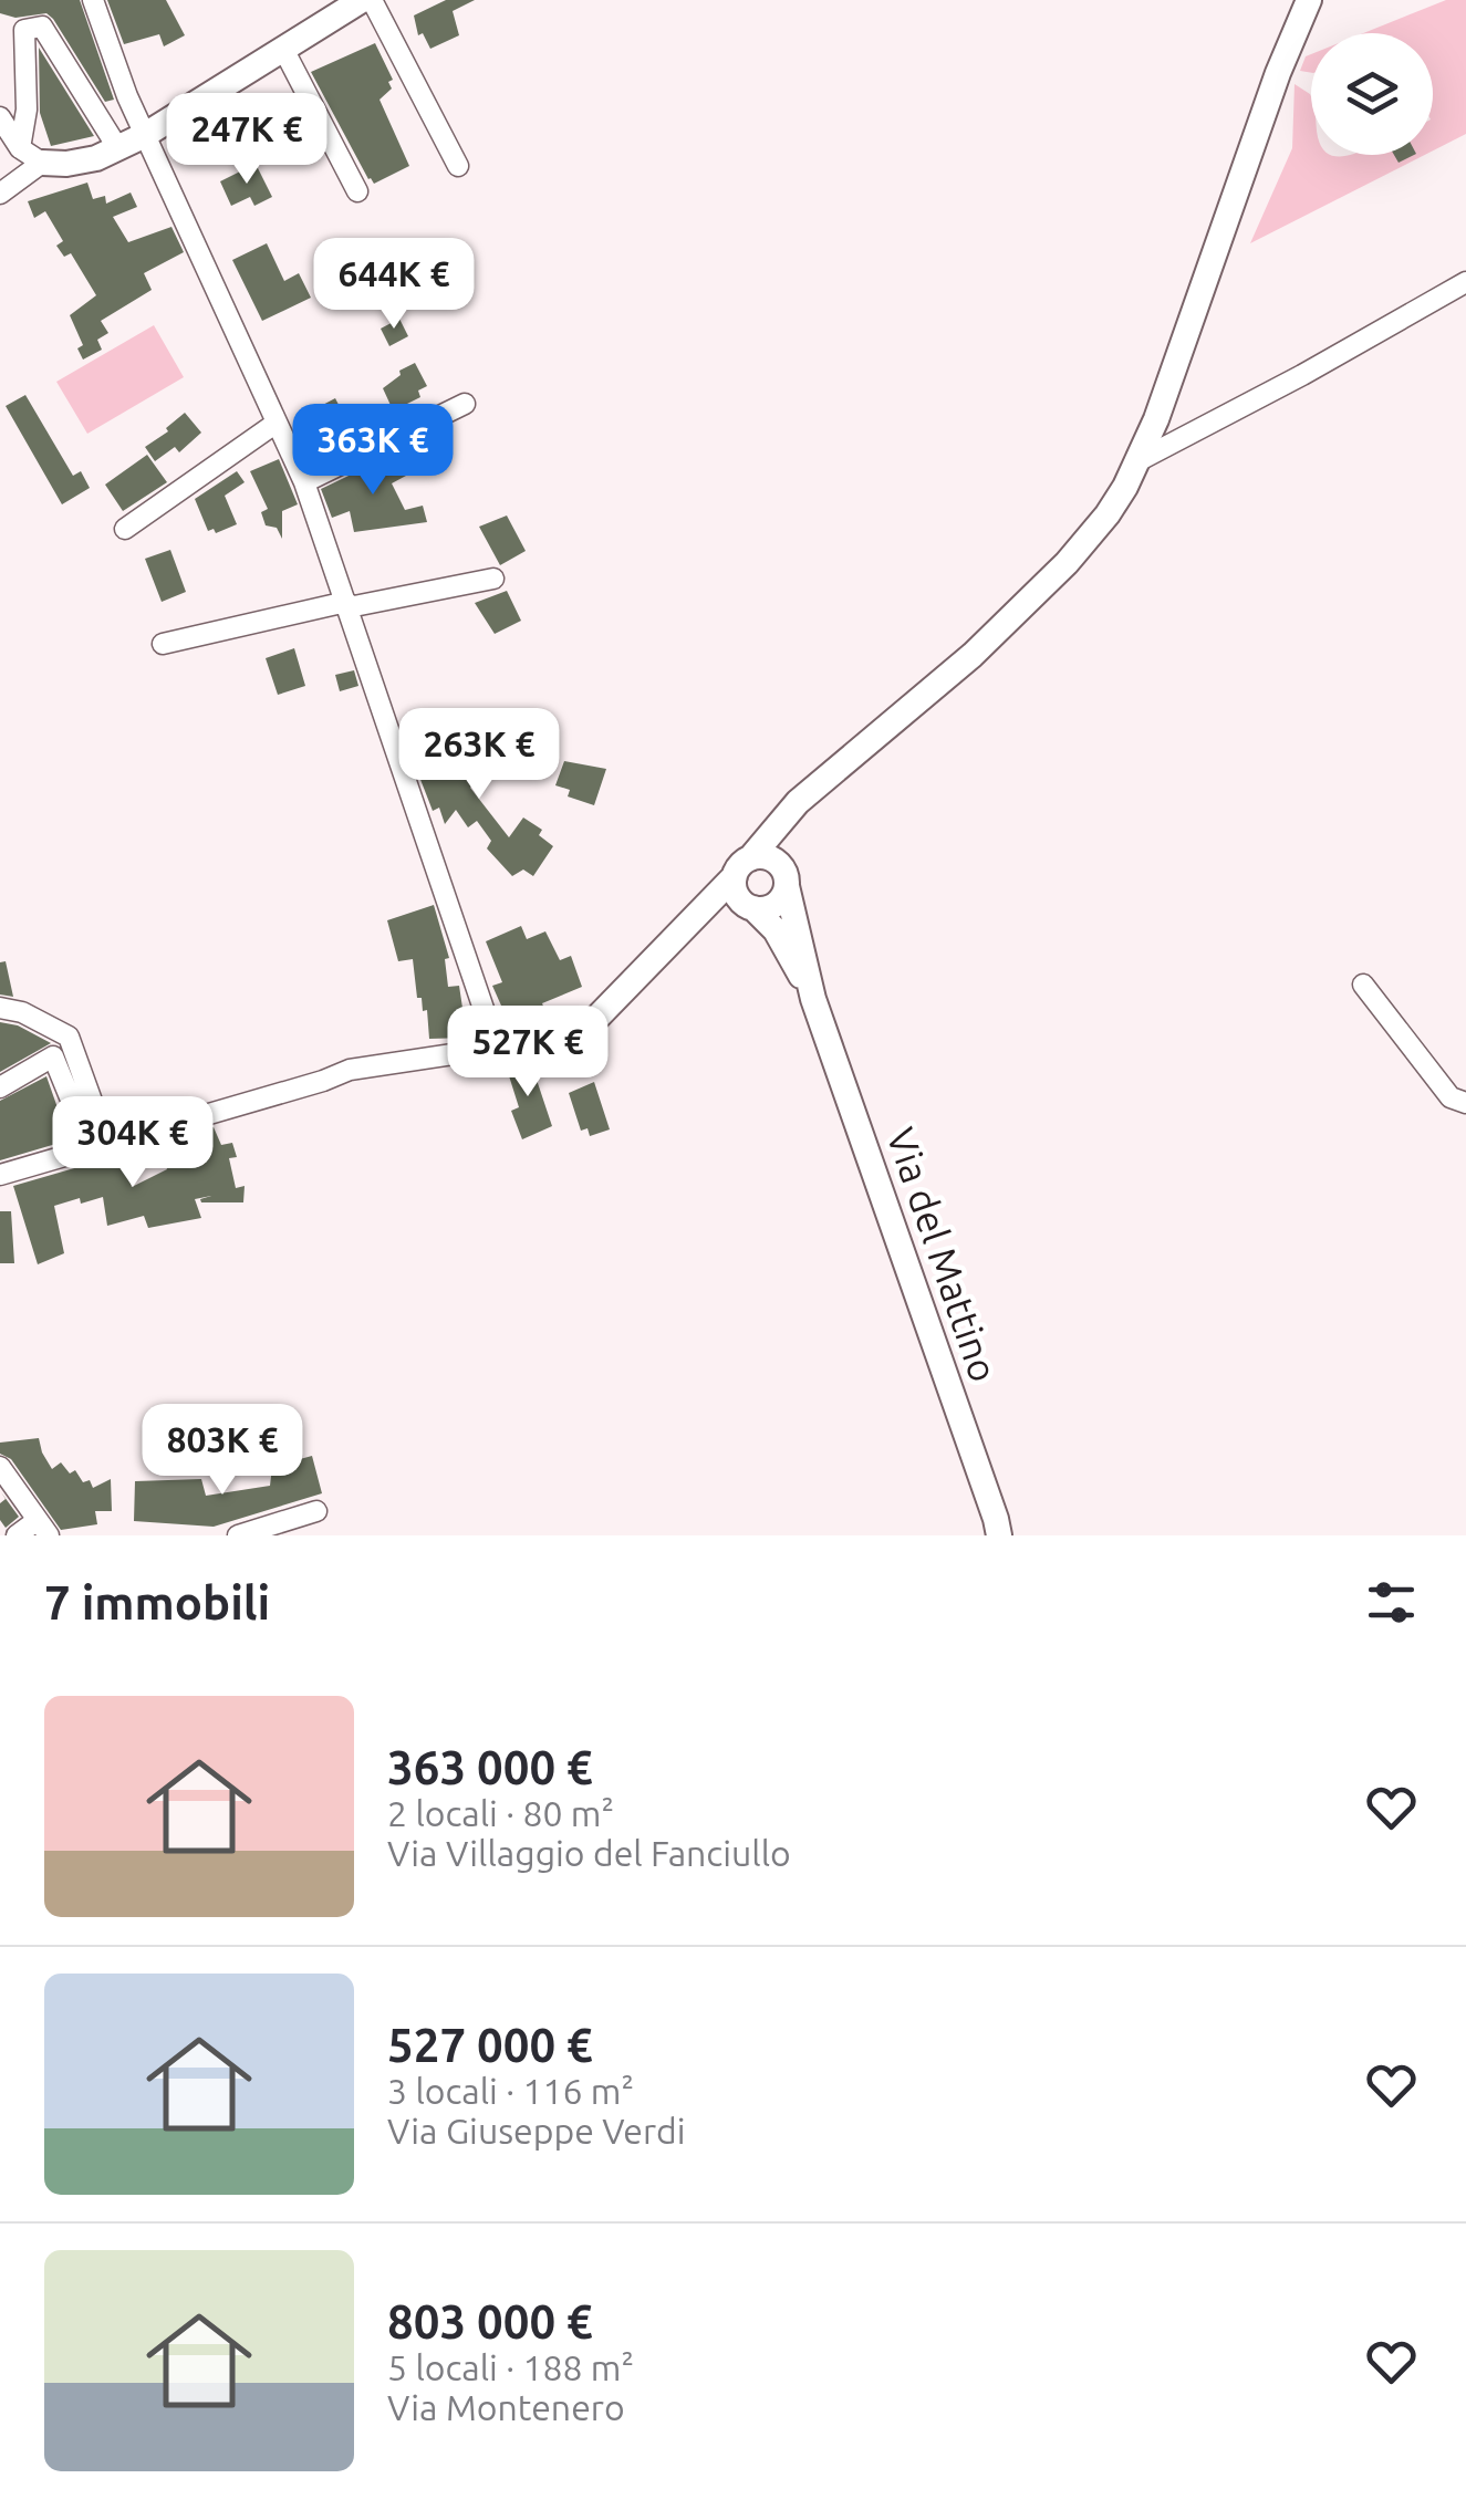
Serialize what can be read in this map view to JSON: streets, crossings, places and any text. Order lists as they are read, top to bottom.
{
  "streets": {
    "main road": ["Via del Mattino"]
  },
  "page": {
    "price": [
      "247K €",
      "644K €",
      "363K €",
      "263K €",
      "527K €",
      "304K €",
      "803K €"
    ],
    "heading": "7 immobili",
    "list": [
      {
        "name": "363 000 €",
        "note": "2 locali · 80 m² · Via Villaggio del Fanciullo"
      },
      {
        "name": "527 000 €",
        "note": "3 locali · 116 m² · Via Giuseppe Verdi"
      },
      {
        "name": "803 000 €",
        "note": "5 locali · 188 m² · Via Montenero"
      }
    ]
  }
}
